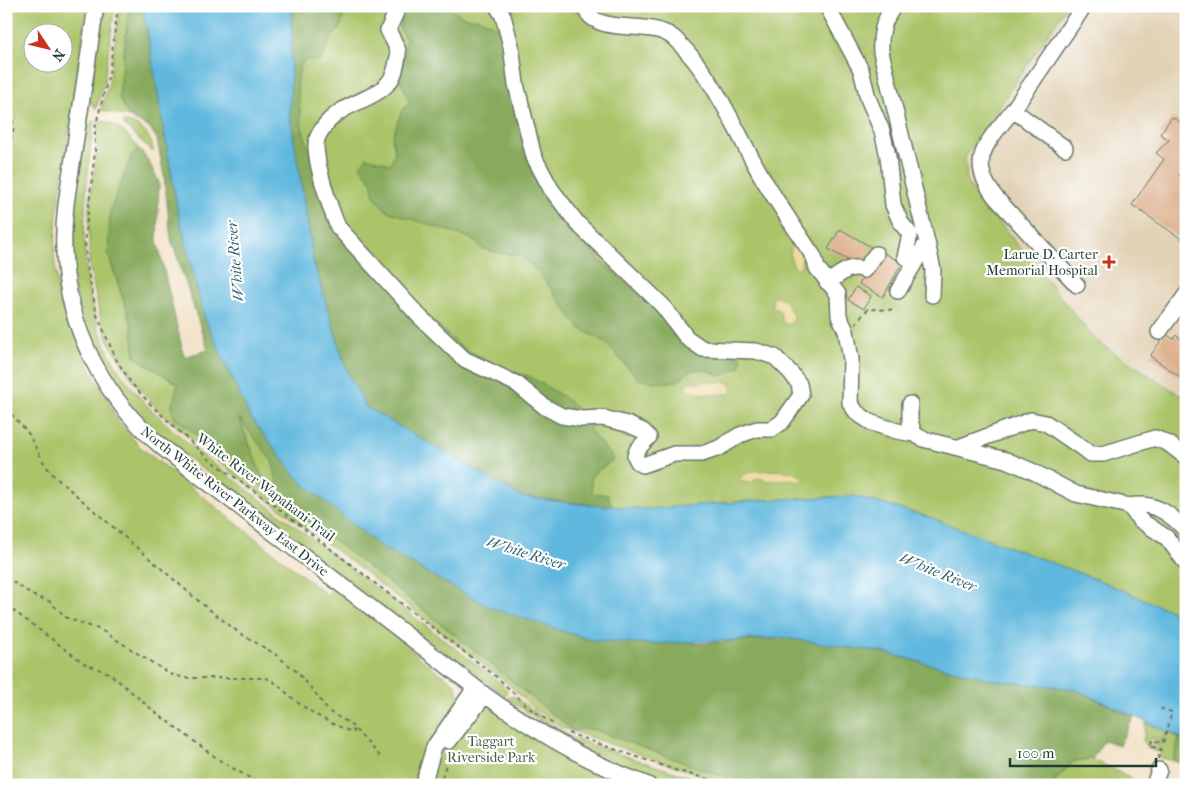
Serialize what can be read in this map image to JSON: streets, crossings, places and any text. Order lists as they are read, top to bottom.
{
  "streets": {
    "street": ["North White River Parkway East Drive"],
    "path": ["White River Wapahani Trail"]
  },
  "water": ["White River"],
  "parks": ["Taggart Riverside Park"],
  "places": {
    "health": ["Larue D. Carter Memorial Hospital"]
  },
  "scale_bar": "100 m",
  "north": "bottom right"
}
